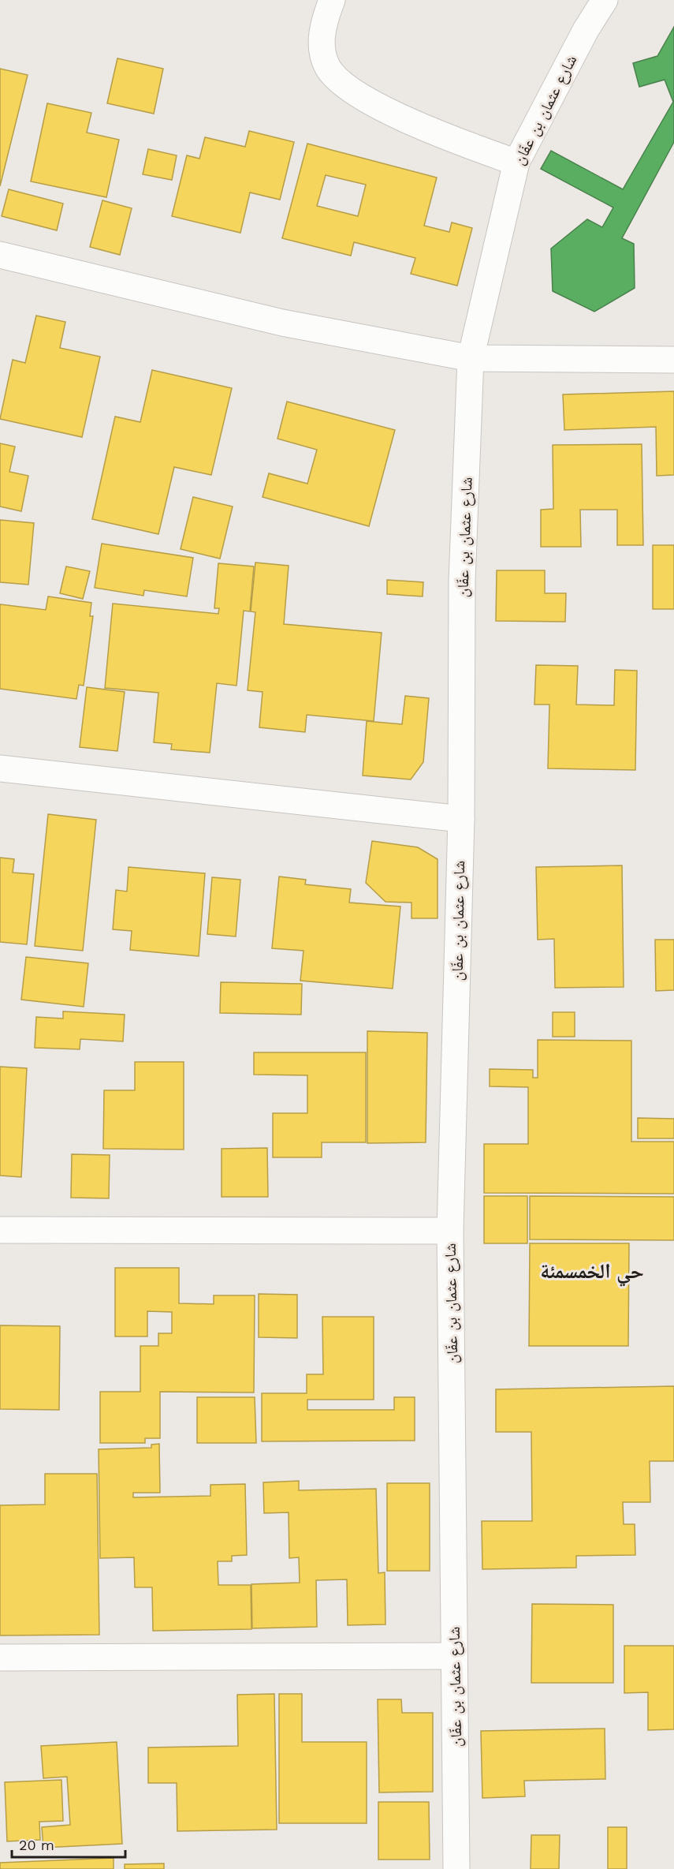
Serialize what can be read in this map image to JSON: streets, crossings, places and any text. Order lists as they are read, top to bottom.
{
  "streets": {
    "street": ["شارع عثمان بن عفّان"]
  },
  "districts": ["حي الخمسمئة"],
  "scale_bar": "20 m"
}
